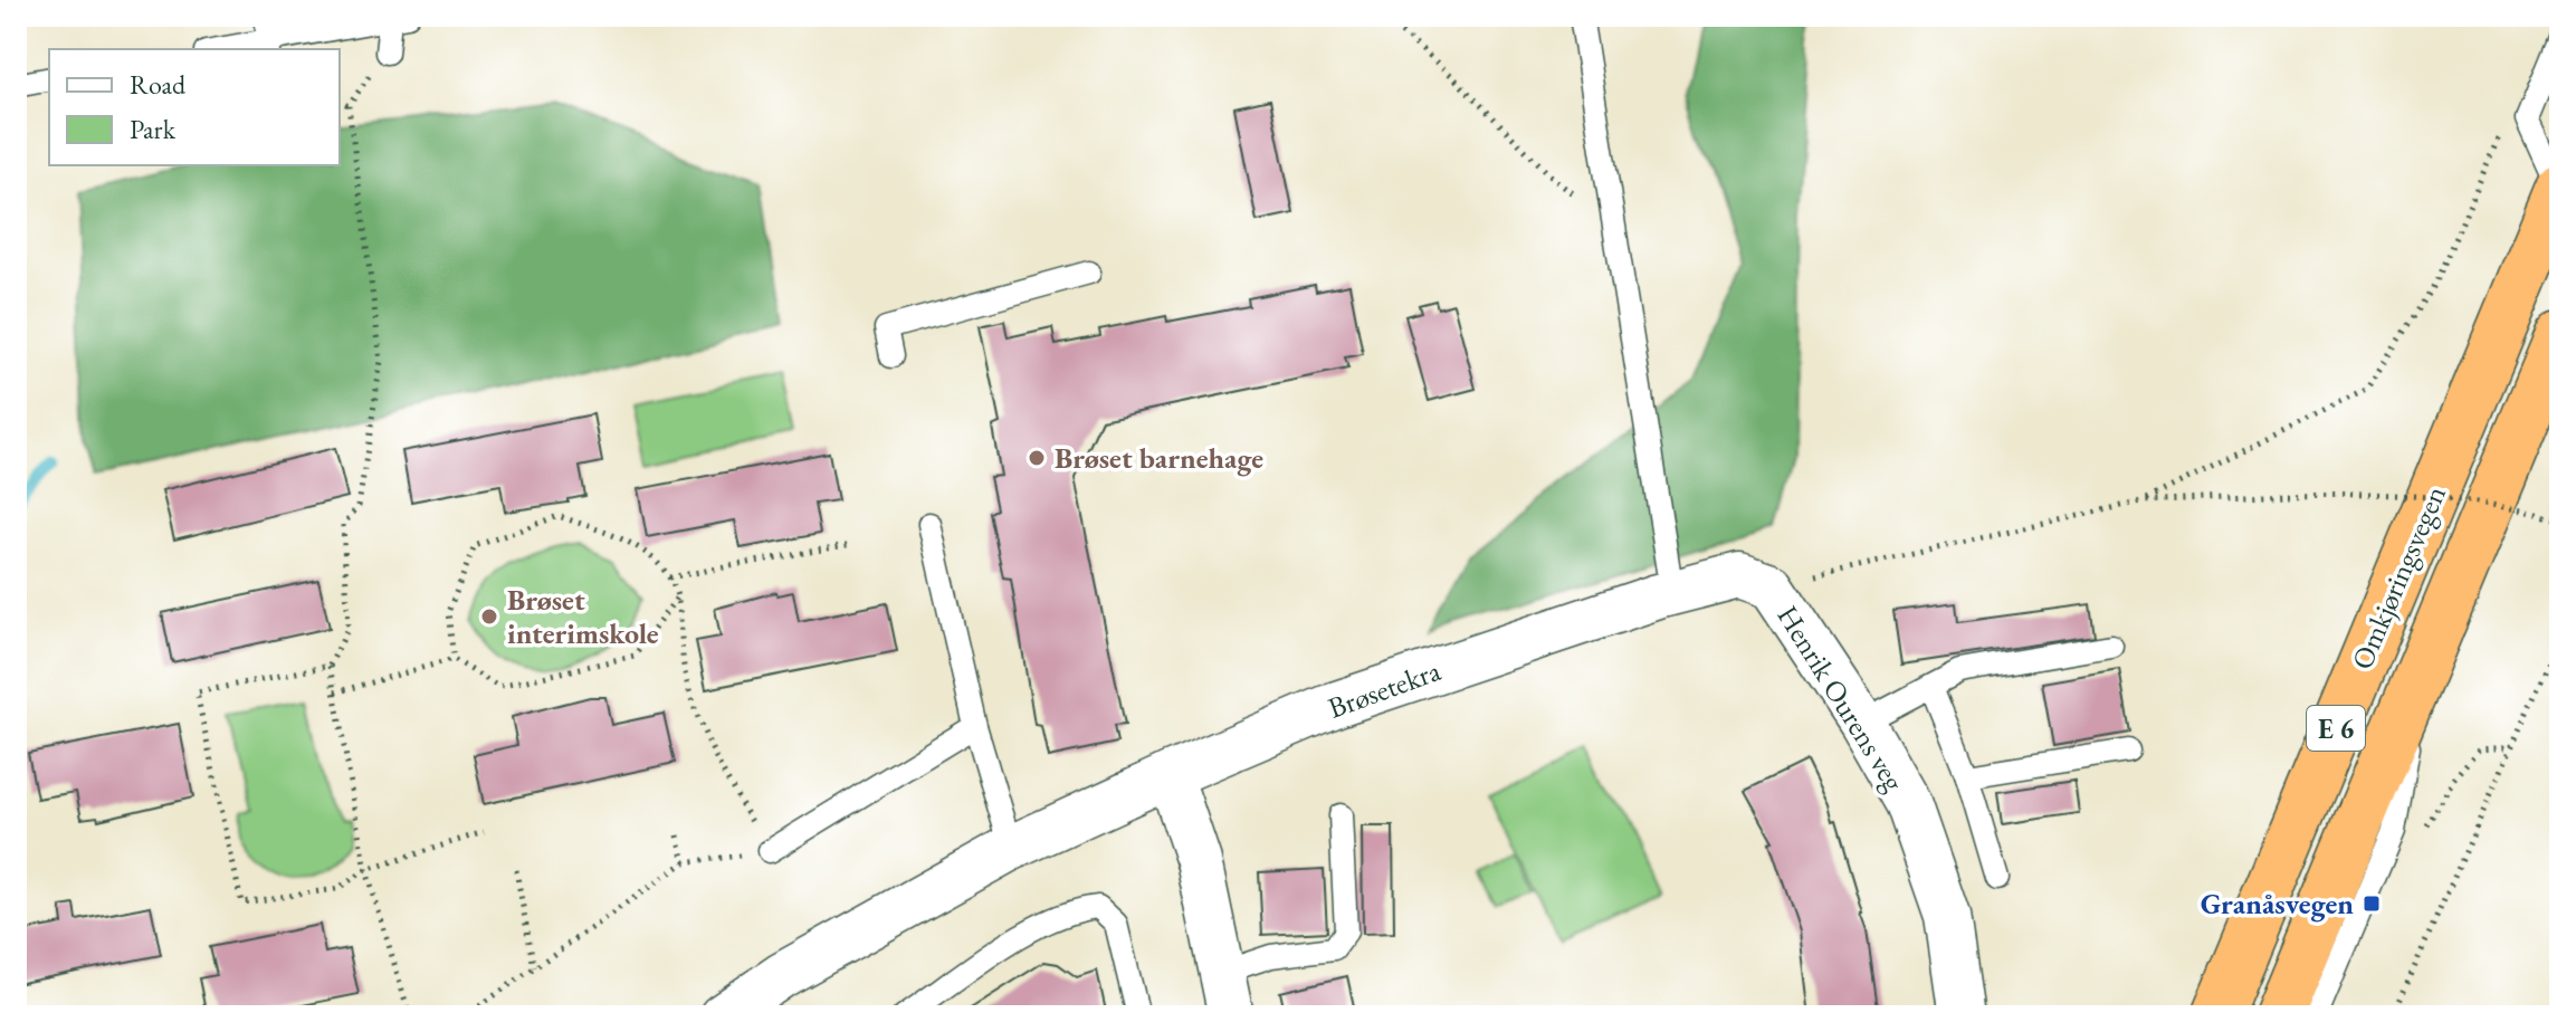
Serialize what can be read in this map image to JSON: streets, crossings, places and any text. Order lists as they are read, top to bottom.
{
  "streets": {
    "highway": ["Omkjøringsvegen", "E 6"],
    "street": ["Brøsetekra", "Henrik Ourens veg"]
  },
  "crossings": [
    ["Brøsetekra", "Henrik Ourens veg"]
  ],
  "places": {
    "other": ["Brøset barnehage", "Brøset interimskole"],
    "transit": ["Granåsvegen"]
  },
  "legend": ["Road", "Park"]
}
